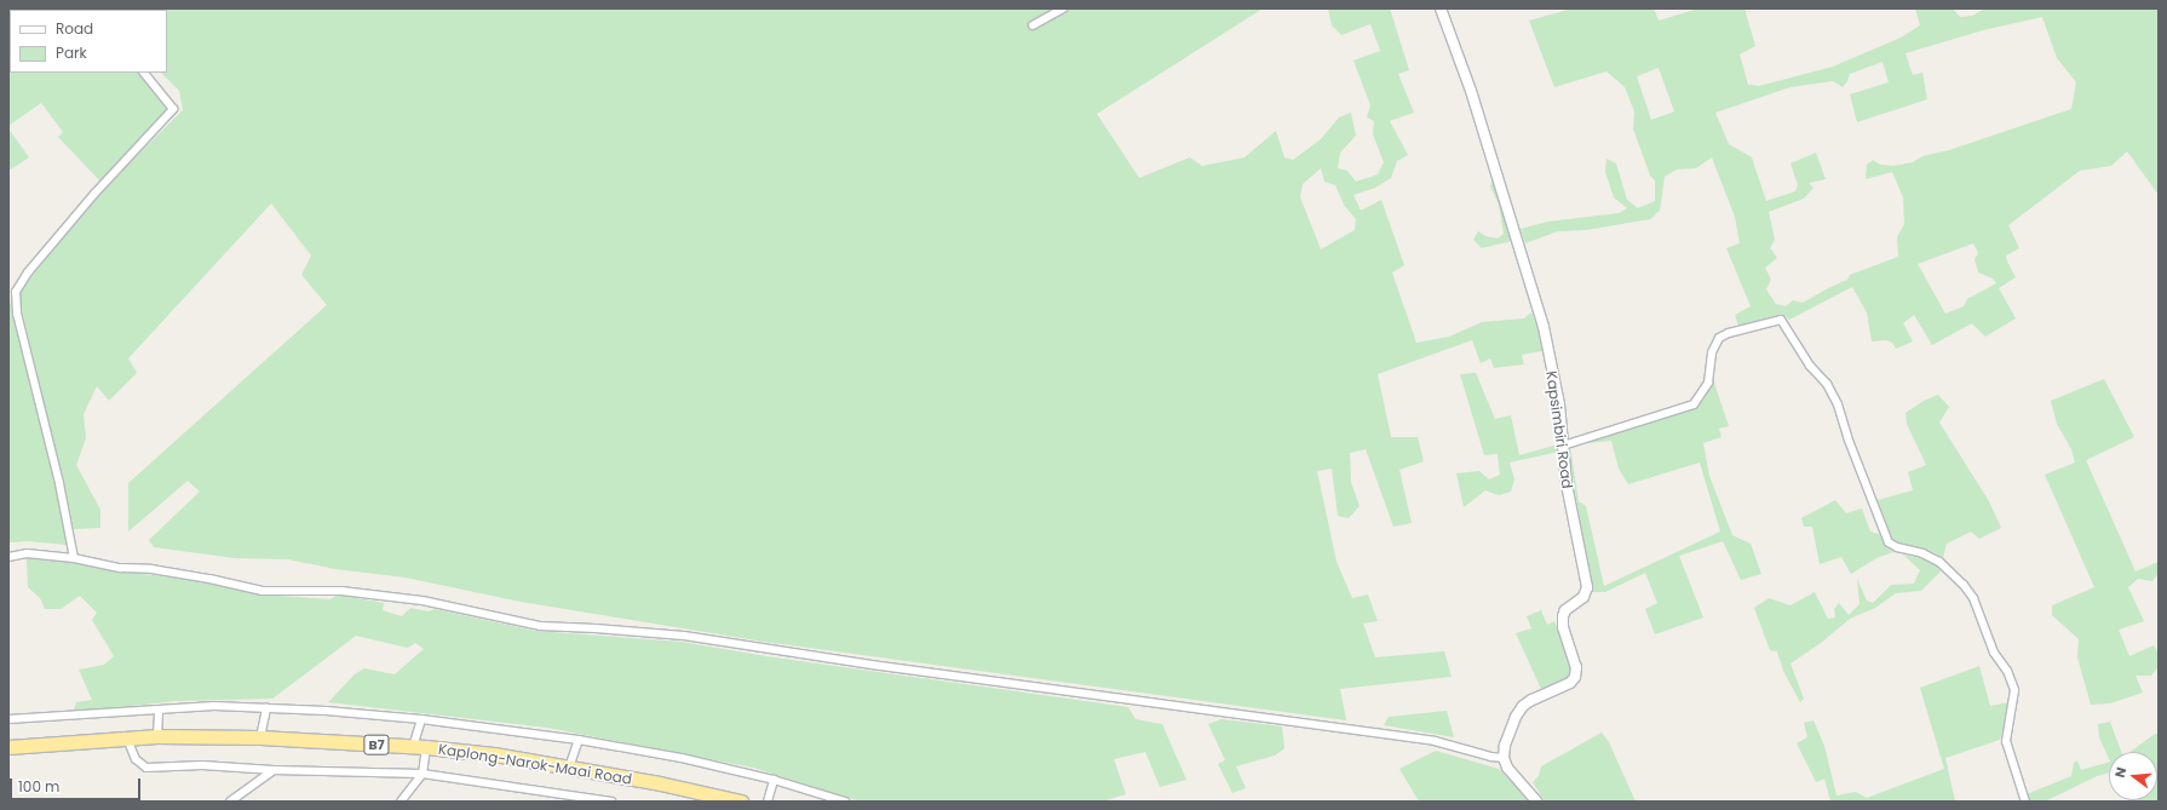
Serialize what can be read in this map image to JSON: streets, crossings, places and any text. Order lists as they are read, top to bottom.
{
  "streets": {
    "highway": ["B7", "Kaplong-Narok-Maai Road"],
    "street": ["Kapsimbiri Road"]
  },
  "legend": ["Road", "Park"],
  "scale_bar": "100 m",
  "north": "left"
}
